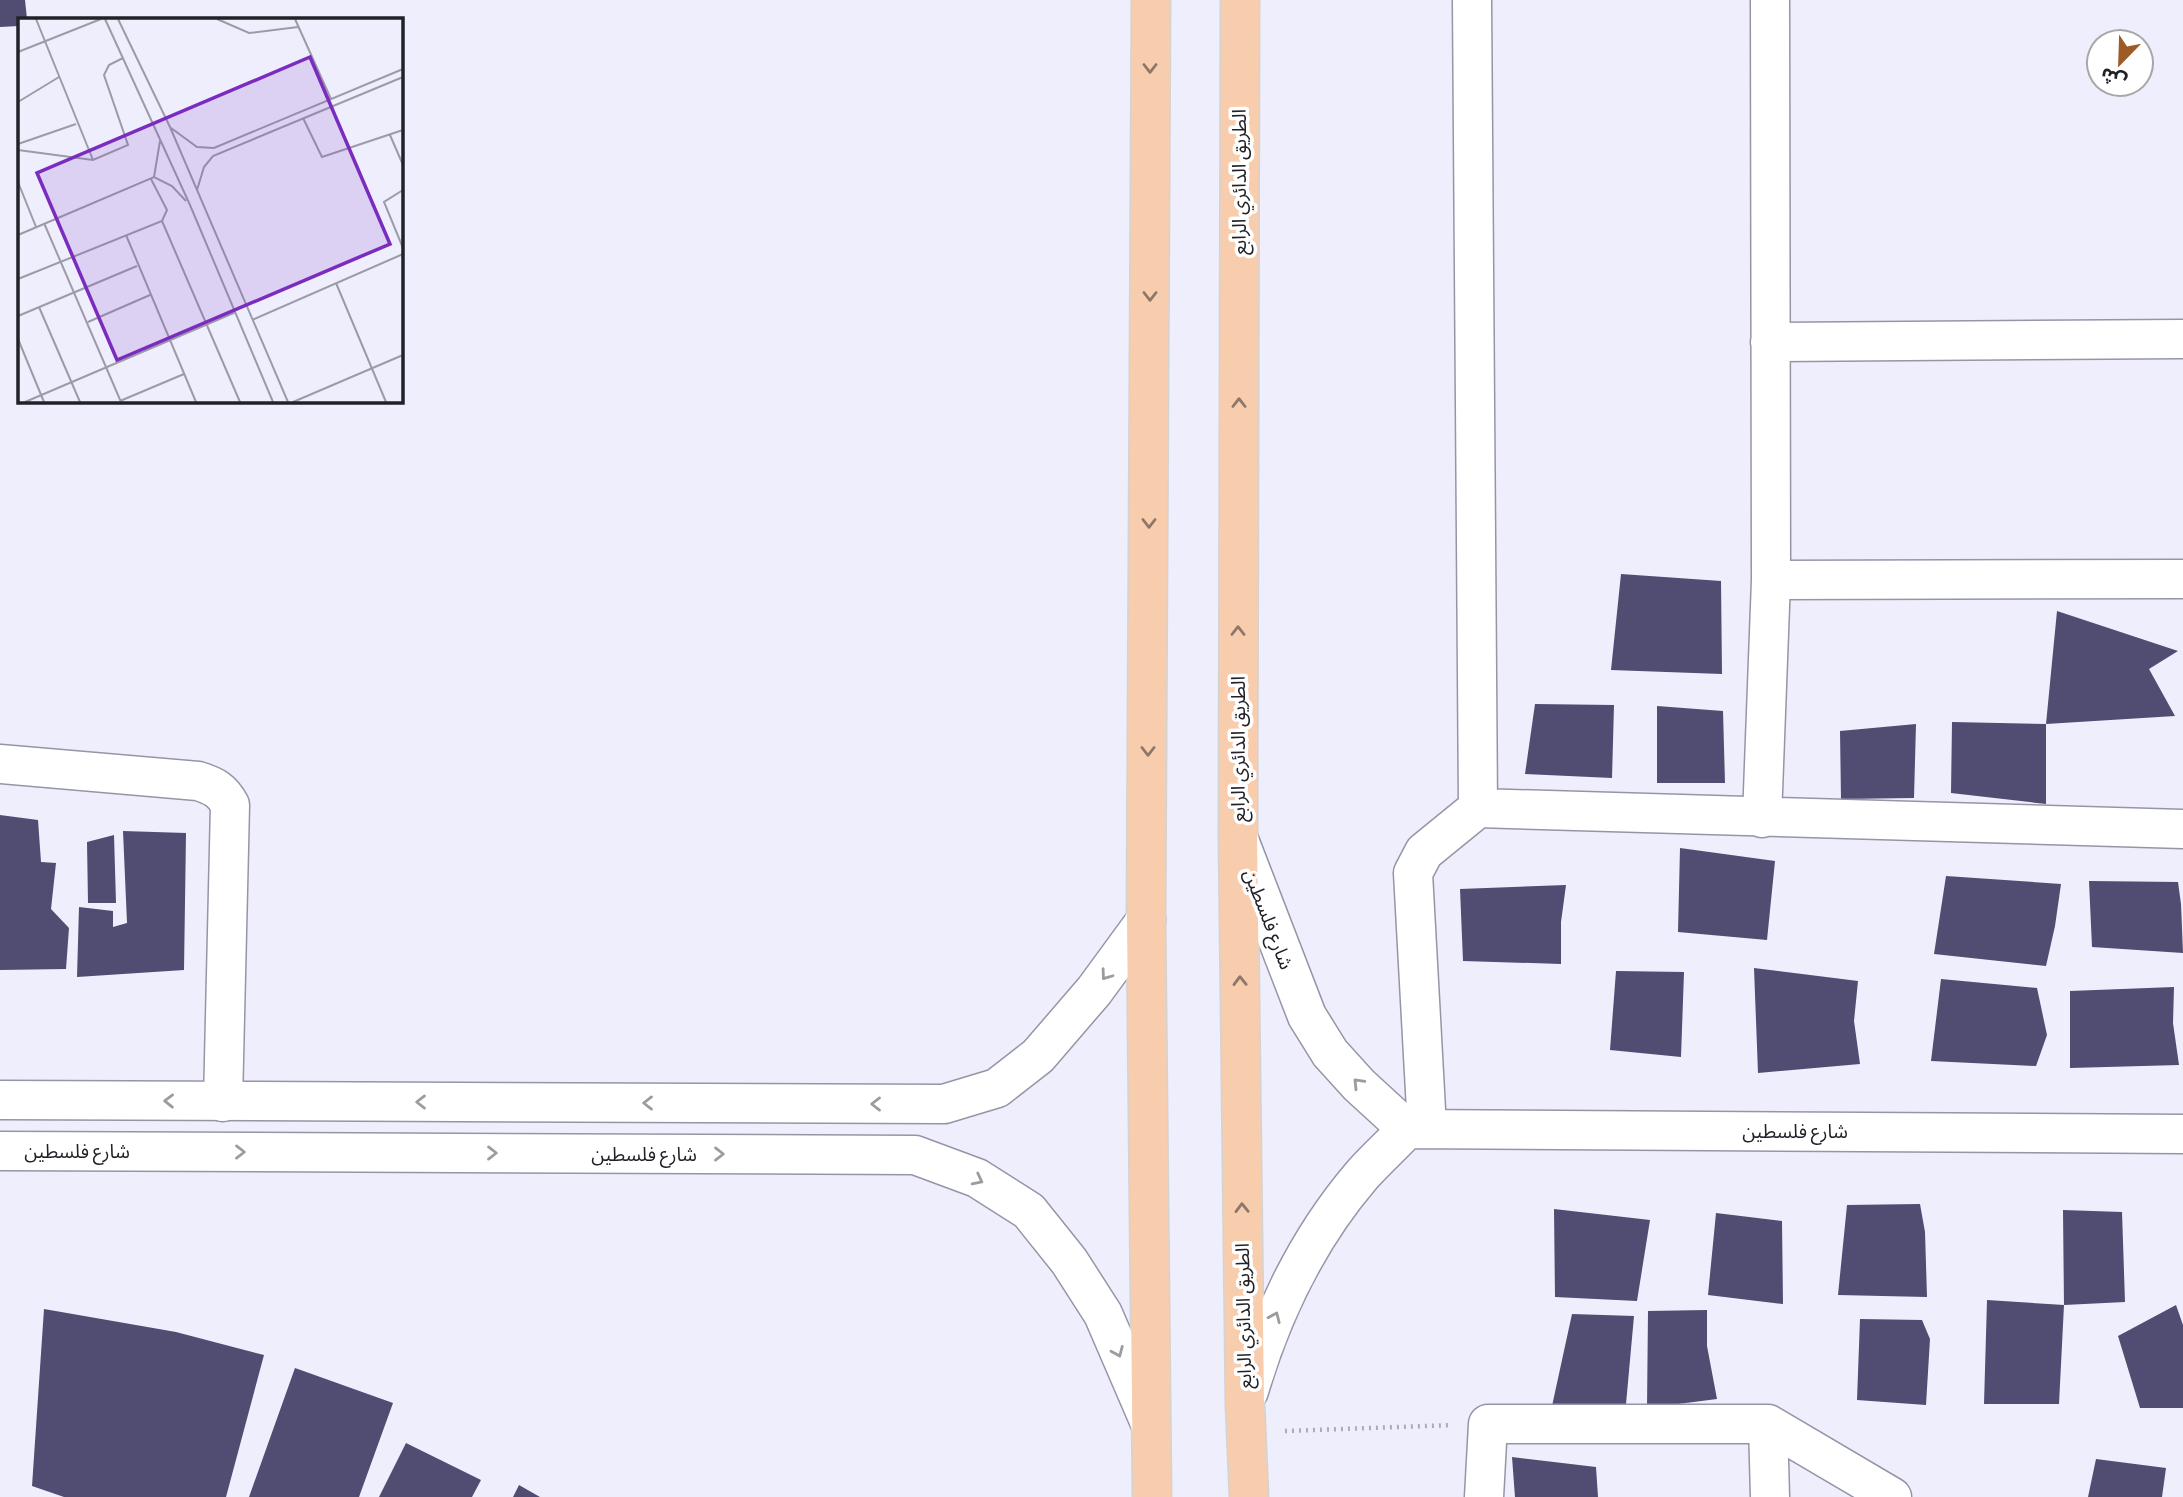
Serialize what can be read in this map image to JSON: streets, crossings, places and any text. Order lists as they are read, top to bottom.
{
  "streets": {
    "main road": ["الطريق الدائري الرابع"],
    "street": ["شارع فلسطين"]
  },
  "crossings": [
    ["الطريق الدائري الرابع", "شارع فلسطين"]
  ],
  "north": "bottom left"
}
